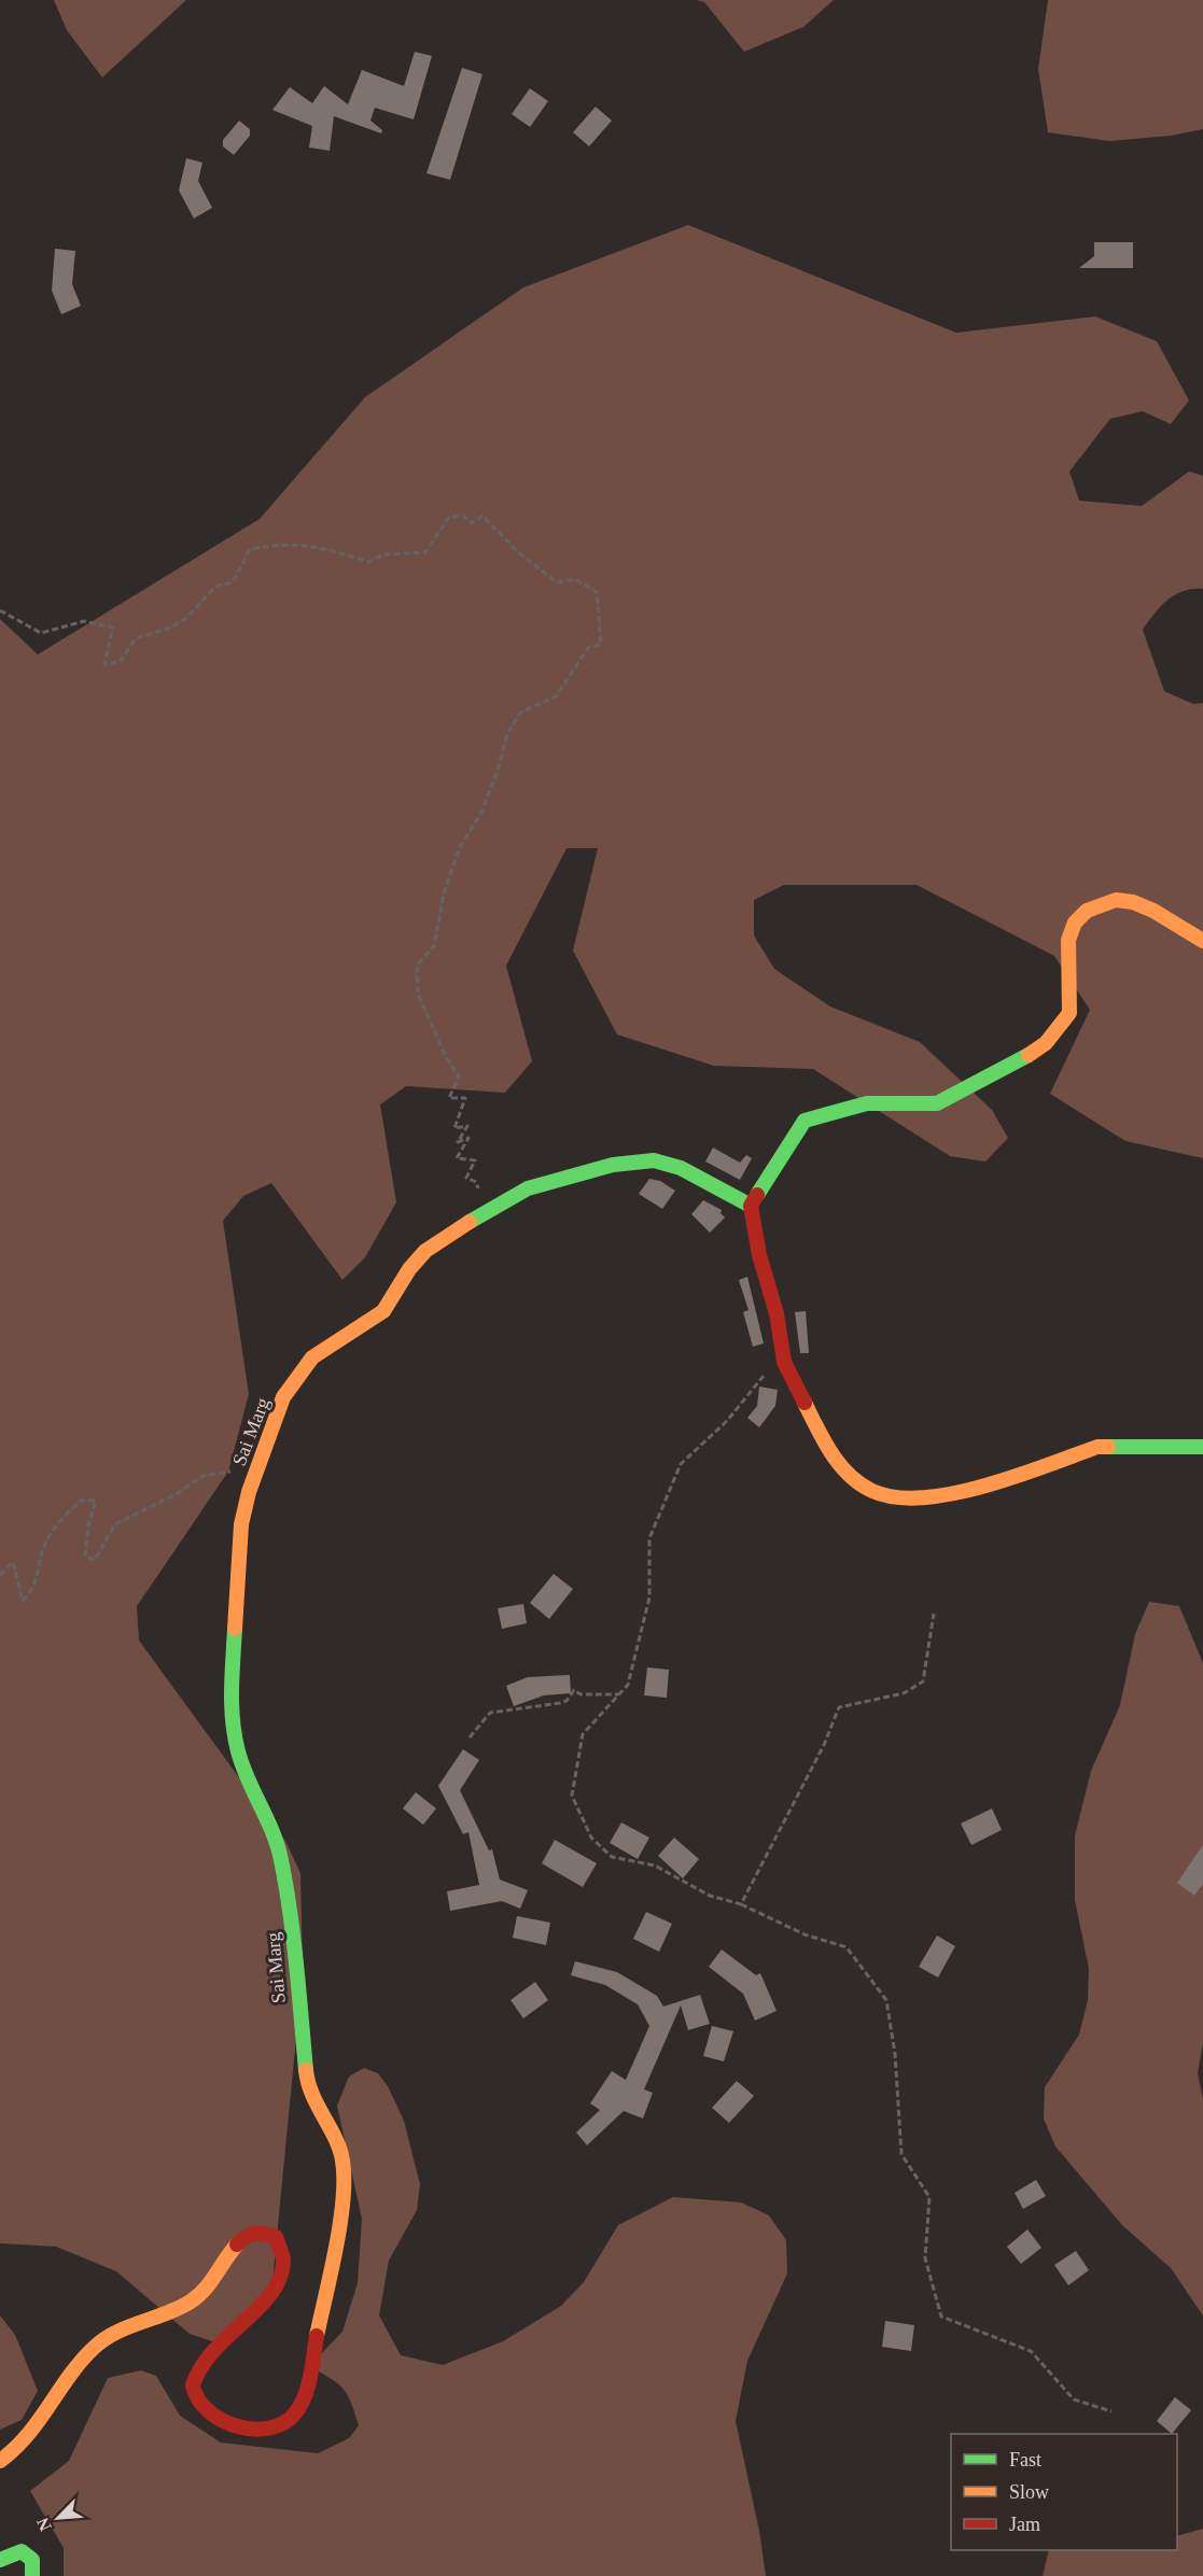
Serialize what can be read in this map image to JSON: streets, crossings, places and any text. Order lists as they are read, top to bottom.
{
  "streets": {
    "street": ["Sai Marg"]
  },
  "legend": ["Fast", "Slow", "Jam"],
  "north": "bottom left"
}
